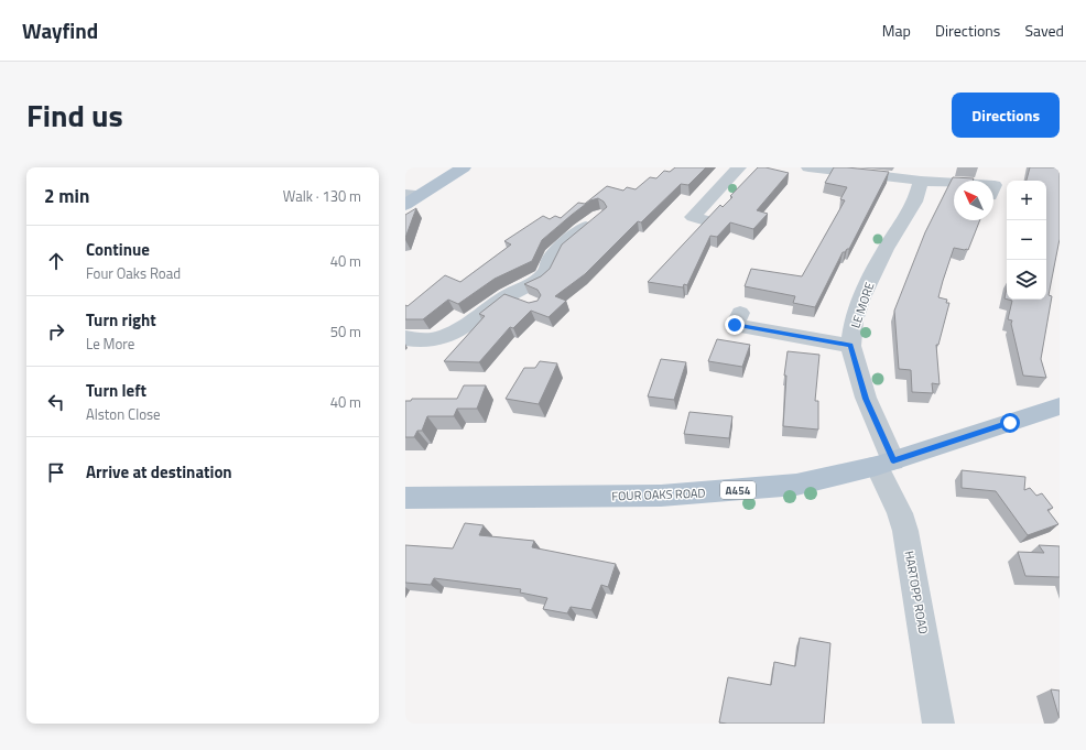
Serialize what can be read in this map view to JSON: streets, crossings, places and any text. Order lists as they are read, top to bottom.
{
  "streets": {
    "main road": ["A454", "FOUR OAKS ROAD"],
    "street": ["LE MORE", "HARTOPP ROAD"]
  },
  "crossings": [
    ["LE MORE", "FOUR OAKS ROAD"],
    ["LE MORE", "HARTOPP ROAD"],
    ["FOUR OAKS ROAD", "HARTOPP ROAD"]
  ],
  "north": "top left",
  "page": {
    "header": "Wayfind",
    "nav": ["Map", "Directions", "Saved"],
    "title": "Find us",
    "buttons": "Directions",
    "heading": ["2 min", "Walk · 130 m"],
    "map_buttons": ["+", "−"],
    "list": [
      ["Continue", "Four Oaks Road", "40 m"],
      ["Turn right", "Le More", "50 m"],
      ["Turn left", "Alston Close", "40 m"],
      "Arrive at destination"
    ]
  }
}
